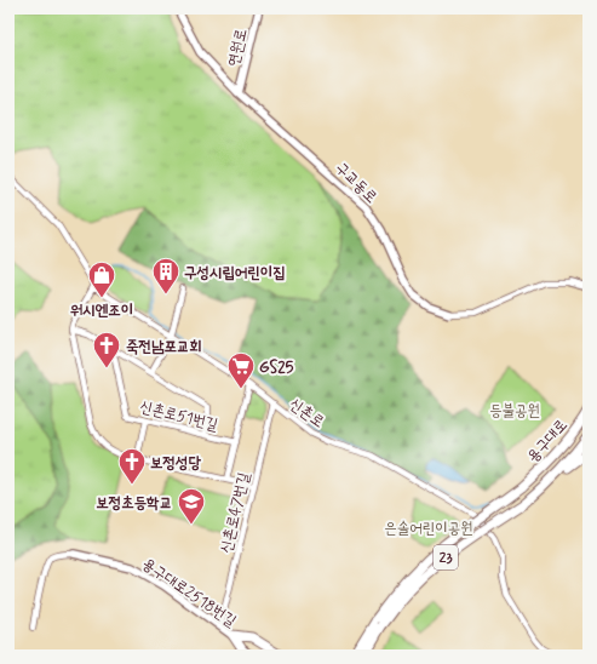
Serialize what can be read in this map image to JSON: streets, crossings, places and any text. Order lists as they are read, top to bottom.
{
  "streets": {
    "main road": ["용구대로", "23"],
    "street": [
      "연원로",
      "구교동로",
      "신촌로",
      "신촌로51번길",
      "신촌로47번길",
      "용구대로2518번길"
    ]
  },
  "crossings": [
    ["연원로", "구교동로"],
    ["신촌로", "신촌로51번길"],
    ["신촌로", "신촌로47번길"],
    ["신촌로47번길", "용구대로2518번길"]
  ],
  "parks": ["등불공원", "은솔어린이공원"],
  "places": {
    "building": ["구성시립어린이집"],
    "shop": ["워시엔조이"],
    "church": ["죽전남포교회", "보정성당"],
    "supermarket": ["GS25"],
    "school or university": ["보정초등학교"]
  }
}
